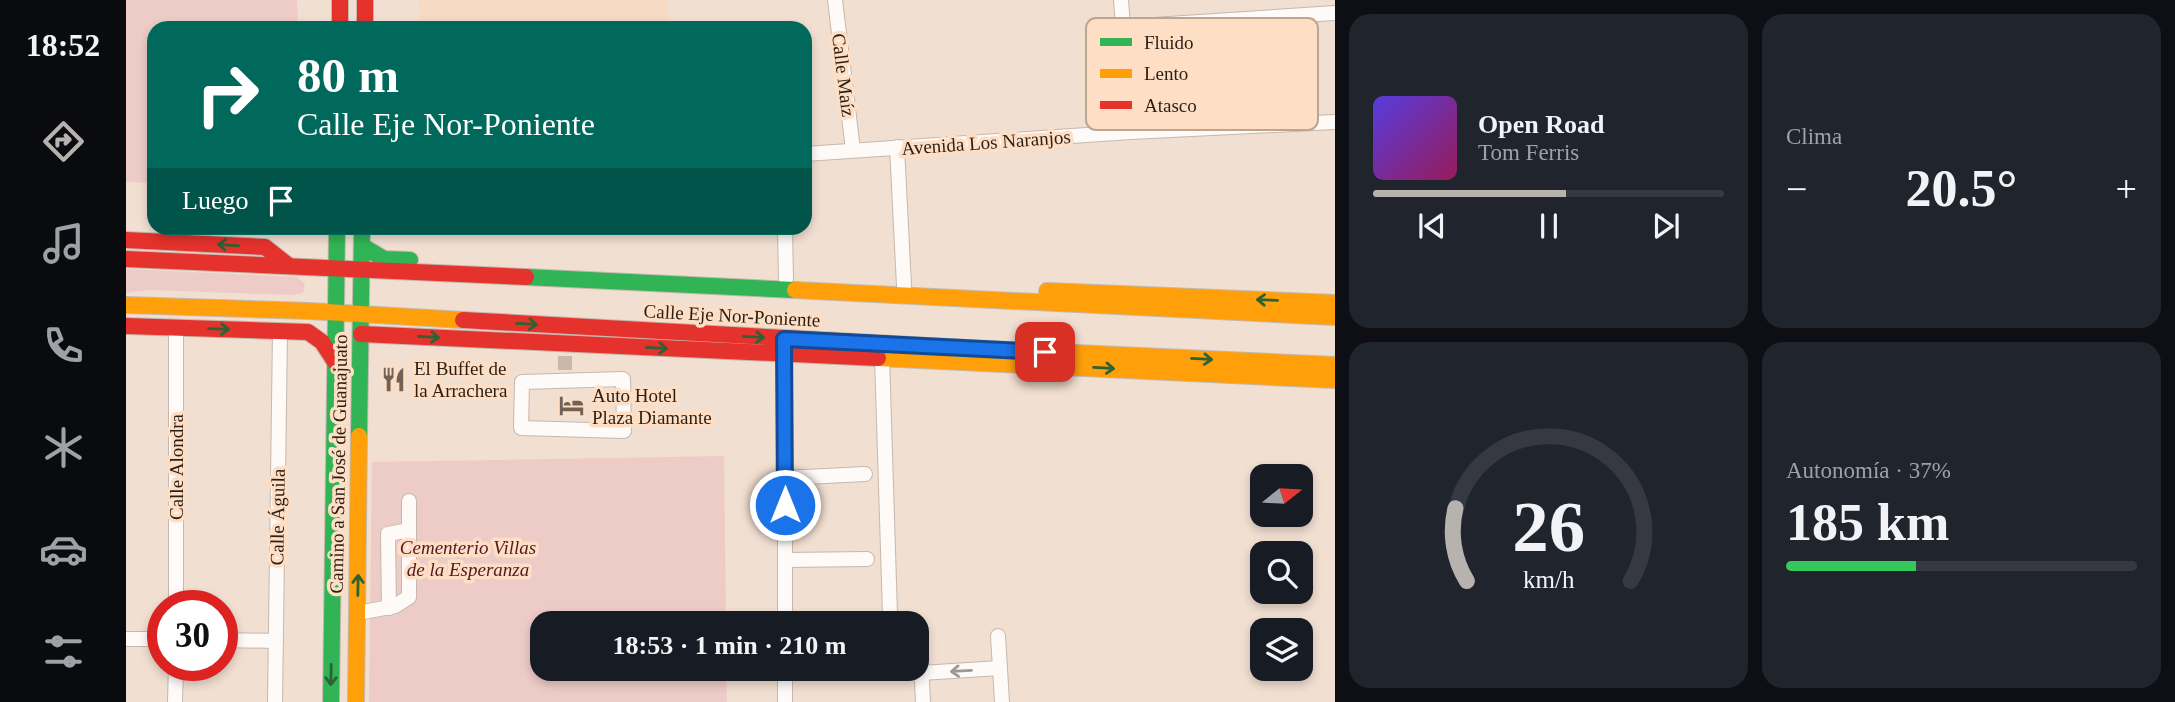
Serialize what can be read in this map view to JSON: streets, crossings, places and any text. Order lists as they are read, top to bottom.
{
  "streets": {
    "main road": ["Calle Eje Nor-Poniente", "Camino a San José de Guanajuato"],
    "street": [
      "Calle Maíz",
      "Avenida Los Naranjos",
      "Calle Alondra",
      "Calle Águila"
    ]
  },
  "crossings": [
    ["Calle Maíz", "Avenida Los Naranjos"],
    ["Calle Eje Nor-Poniente", "Camino a San José de Guanajuato"]
  ],
  "parks": ["Cementerio Villas de la Esperanza"],
  "places": {
    "restaurant": ["El Buffet de la Arrachera"],
    "hotel": ["Auto Hotel Plaza Diamante"]
  },
  "legend": ["Fluido", "Lento", "Atasco"],
  "north": "right",
  "page": {
    "tabs": "18:52",
    "tile": [
      "Clima",
      ["Autonomía · 37%", "185 km"]
    ],
    "turn": ["80 m", "Calle Eje Nor-Poniente"],
    "song": ["Open Road", "Tom Ferris"],
    "heat": ["−", "20.5°", "+"],
    "then": "Luego",
    "limit": "30",
    "trip": "18:53 · 1 min · 210 m",
    "gauge": ["26", "km/h"]
  }
}
